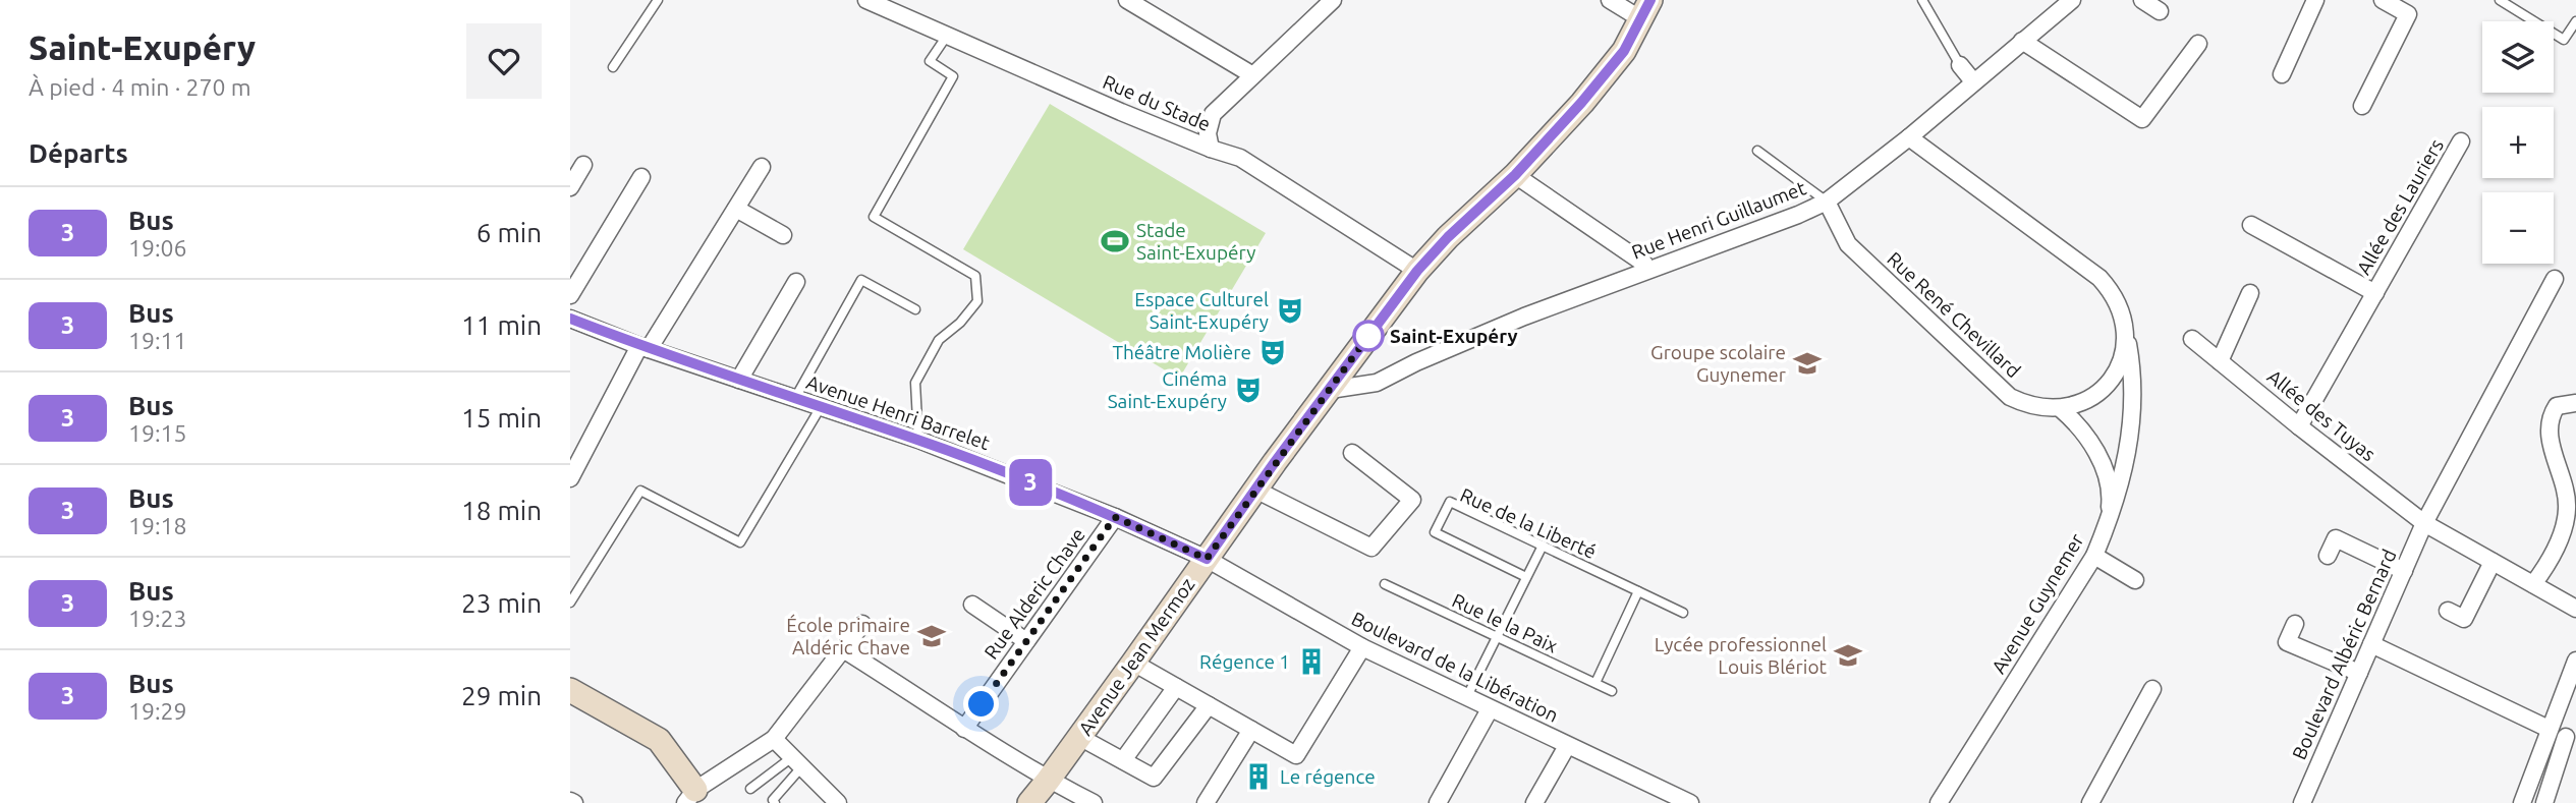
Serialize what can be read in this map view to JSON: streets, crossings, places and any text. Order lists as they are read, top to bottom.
{
  "streets": {
    "street": [
      "Rue du Stade",
      "Allée des Lauriers",
      "Rue Henri Guillaumet",
      "Rue René Chevillard",
      "Avenue Henri Barrelet",
      "Allée des Tuyas",
      "Rue Alderic Chave",
      "Avenue Guynemer",
      "Boulevard Albéric Bernard",
      "Avenue Jean Mermoz",
      "Boulevard de la Libération"
    ],
    "lane": ["Rue de la Liberté", "Rue le la Paix"]
  },
  "crossings": [
    ["Rue du Stade", "Avenue Jean Mermoz"],
    ["Allée des Lauriers", "Allée des Tuyas"],
    ["Rue Henri Guillaumet", "Rue René Chevillard"],
    ["Rue Henri Guillaumet", "Avenue Jean Mermoz"],
    ["Rue René Chevillard", "Avenue Guynemer"],
    ["Avenue Henri Barrelet", "Rue Alderic Chave"],
    ["Avenue Henri Barrelet", "Avenue Jean Mermoz"],
    ["Avenue Henri Barrelet", "Boulevard de la Libération"],
    ["Allée des Tuyas", "Boulevard Albéric Bernard"],
    ["Avenue Jean Mermoz", "Boulevard de la Libération"]
  ],
  "places": {
    "sports": ["Stade Saint-Exupéry"],
    "theatre": ["Espace Culturel Saint-Exupéry", "Théâtre Molière", "Cinéma Saint-Exupéry"],
    "other": ["Saint-Exupéry"],
    "school or university": ["Groupe scolaire Guynemer", "École primaire Aldéric Chave", "Lycée professionnel Louis Blériot"],
    "building": ["Régence 1", "Le régence"]
  },
  "lines": ["bus line 3"],
  "page": {
    "heading": [
      ["Saint-Exupéry", "À pied · 4 min · 270 m"],
      "Départs"
    ],
    "on_map": "3",
    "map_buttons": ["+", "−"],
    "list": [
      {
        "mark": "3",
        "name": "Bus",
        "note": "19:06",
        "value": "6 min"
      },
      {
        "mark": "3",
        "name": "Bus",
        "note": "19:11",
        "value": "11 min"
      },
      {
        "mark": "3",
        "name": "Bus",
        "note": "19:15",
        "value": "15 min"
      },
      {
        "mark": "3",
        "name": "Bus",
        "note": "19:18",
        "value": "18 min"
      },
      {
        "mark": "3",
        "name": "Bus",
        "note": "19:23",
        "value": "23 min"
      },
      {
        "mark": "3",
        "name": "Bus",
        "note": "19:29",
        "value": "29 min"
      }
    ]
  }
}
